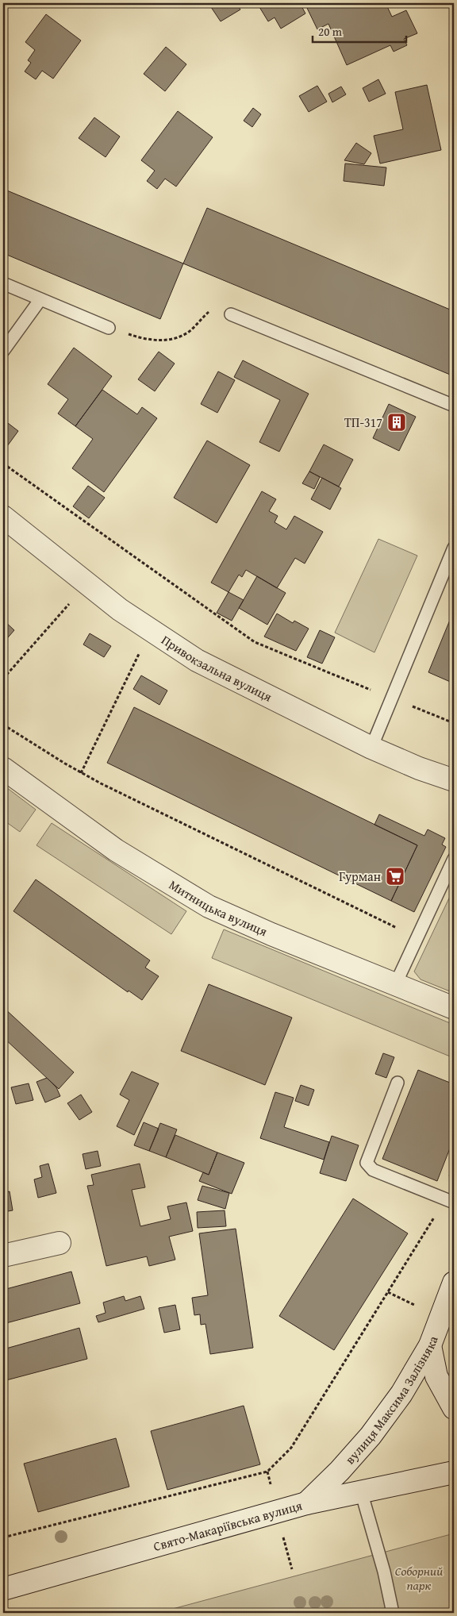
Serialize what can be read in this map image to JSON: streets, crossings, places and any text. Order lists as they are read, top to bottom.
{
  "streets": {
    "street": [
      "Привокзальна вулиця",
      "Митницька вулиця",
      "вулиця Максима Залізняка",
      "Свято-Макаріївська вулиця"
    ]
  },
  "crossings": [
    ["вулиця Максима Залізняка", "Свято-Макаріївська вулиця"]
  ],
  "parks": ["Соборний парк"],
  "places": {
    "building": ["ТП-317"],
    "supermarket": ["Гурман"]
  },
  "scale_bar": "20 m"
}
